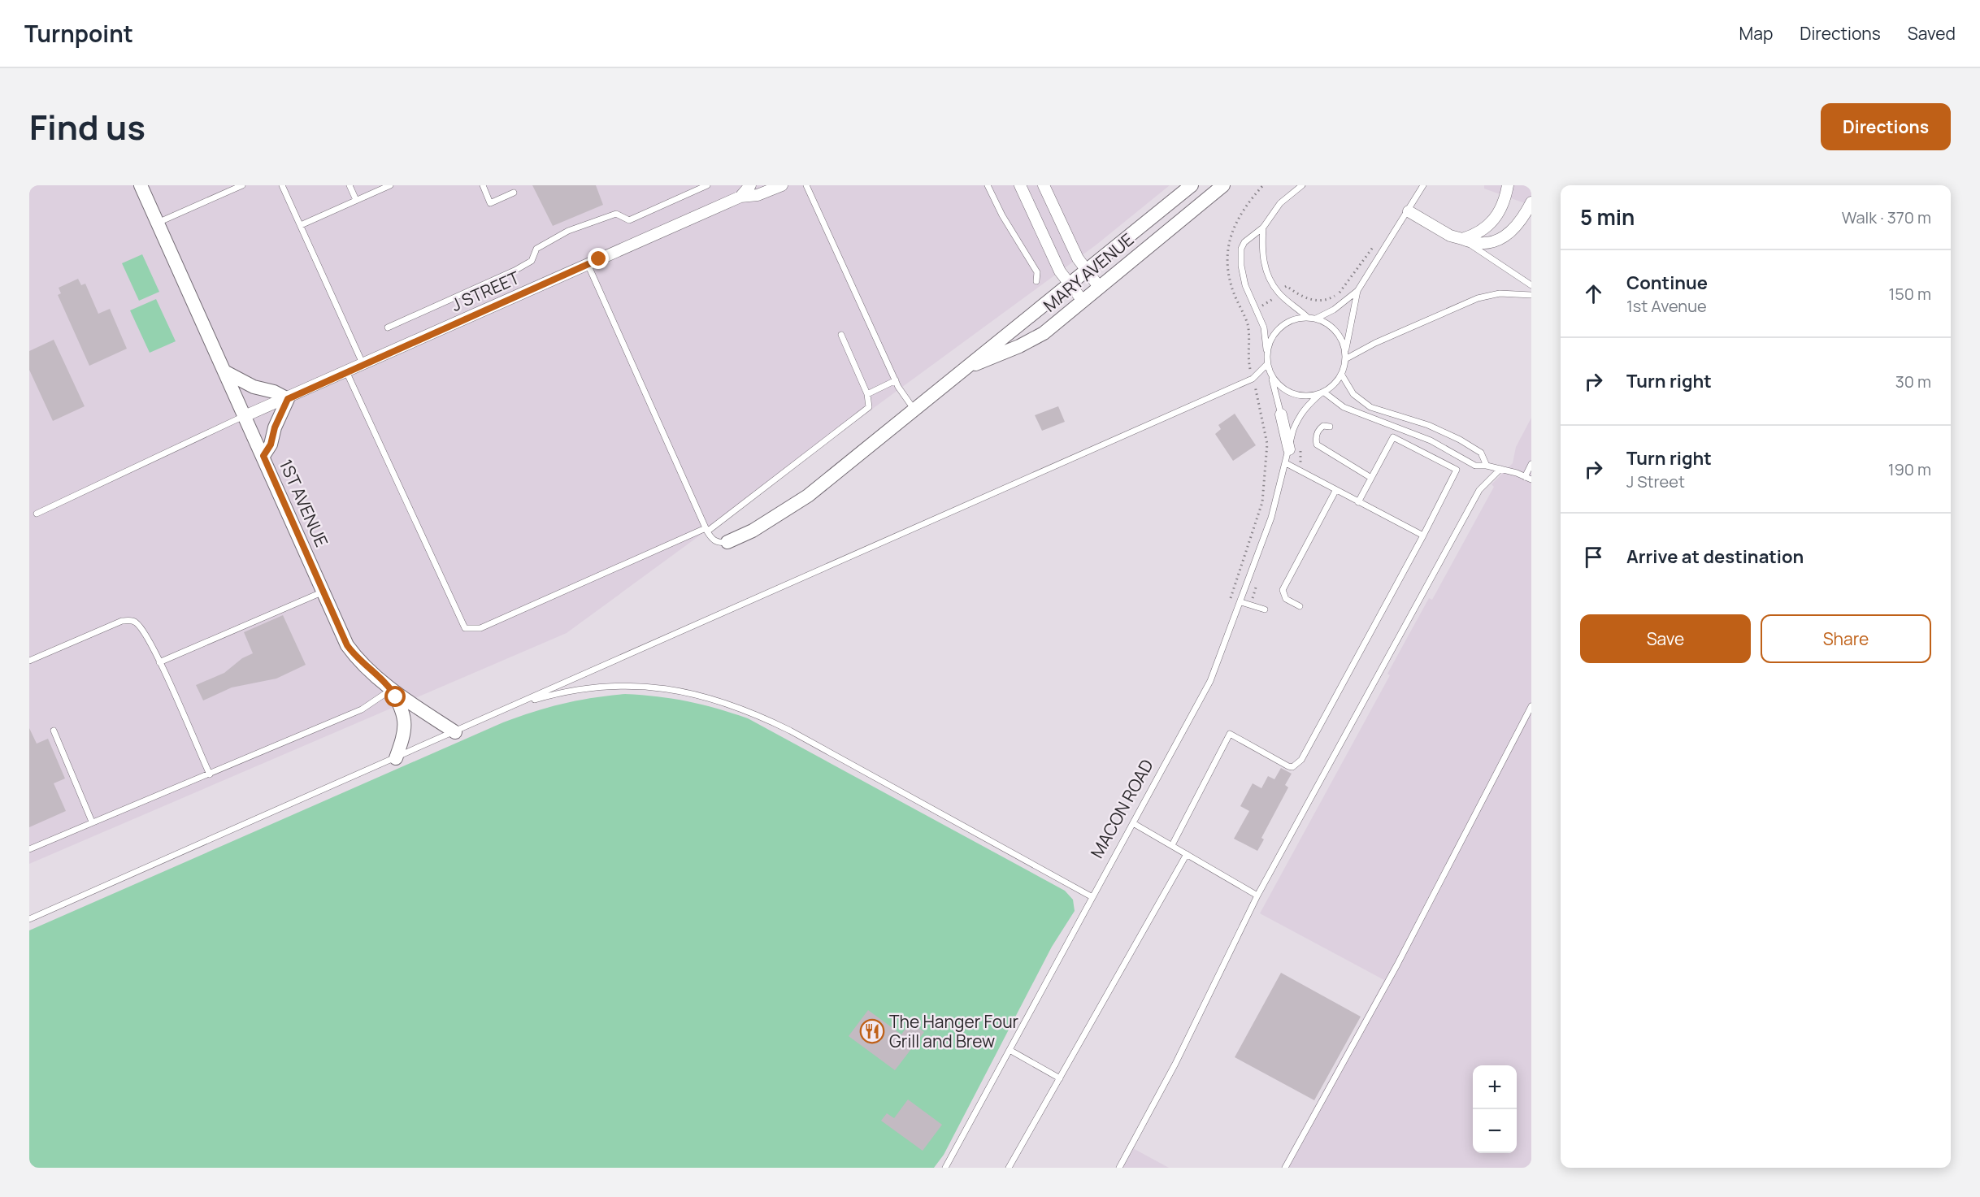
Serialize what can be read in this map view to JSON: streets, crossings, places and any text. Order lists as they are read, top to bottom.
{
  "streets": {
    "street": [
      "MARY AVENUE",
      "J STREET",
      "1ST AVENUE",
      "MACON ROAD"
    ]
  },
  "crossings": [
    ["J STREET", "1ST AVENUE"]
  ],
  "places": {
    "restaurant": ["The Hanger Four Grill and Brew"]
  },
  "page": {
    "header": "Turnpoint",
    "nav": ["Map", "Directions", "Saved"],
    "title": "Find us",
    "buttons": [
      "Directions",
      ["Save", "Share"]
    ],
    "heading": ["5 min", "Walk · 370 m"],
    "list": [
      ["Continue", "1st Avenue", "150 m"],
      ["Turn right", "30 m"],
      ["Turn right", "J Street", "190 m"],
      "Arrive at destination"
    ],
    "map_buttons": ["+", "−"]
  }
}
